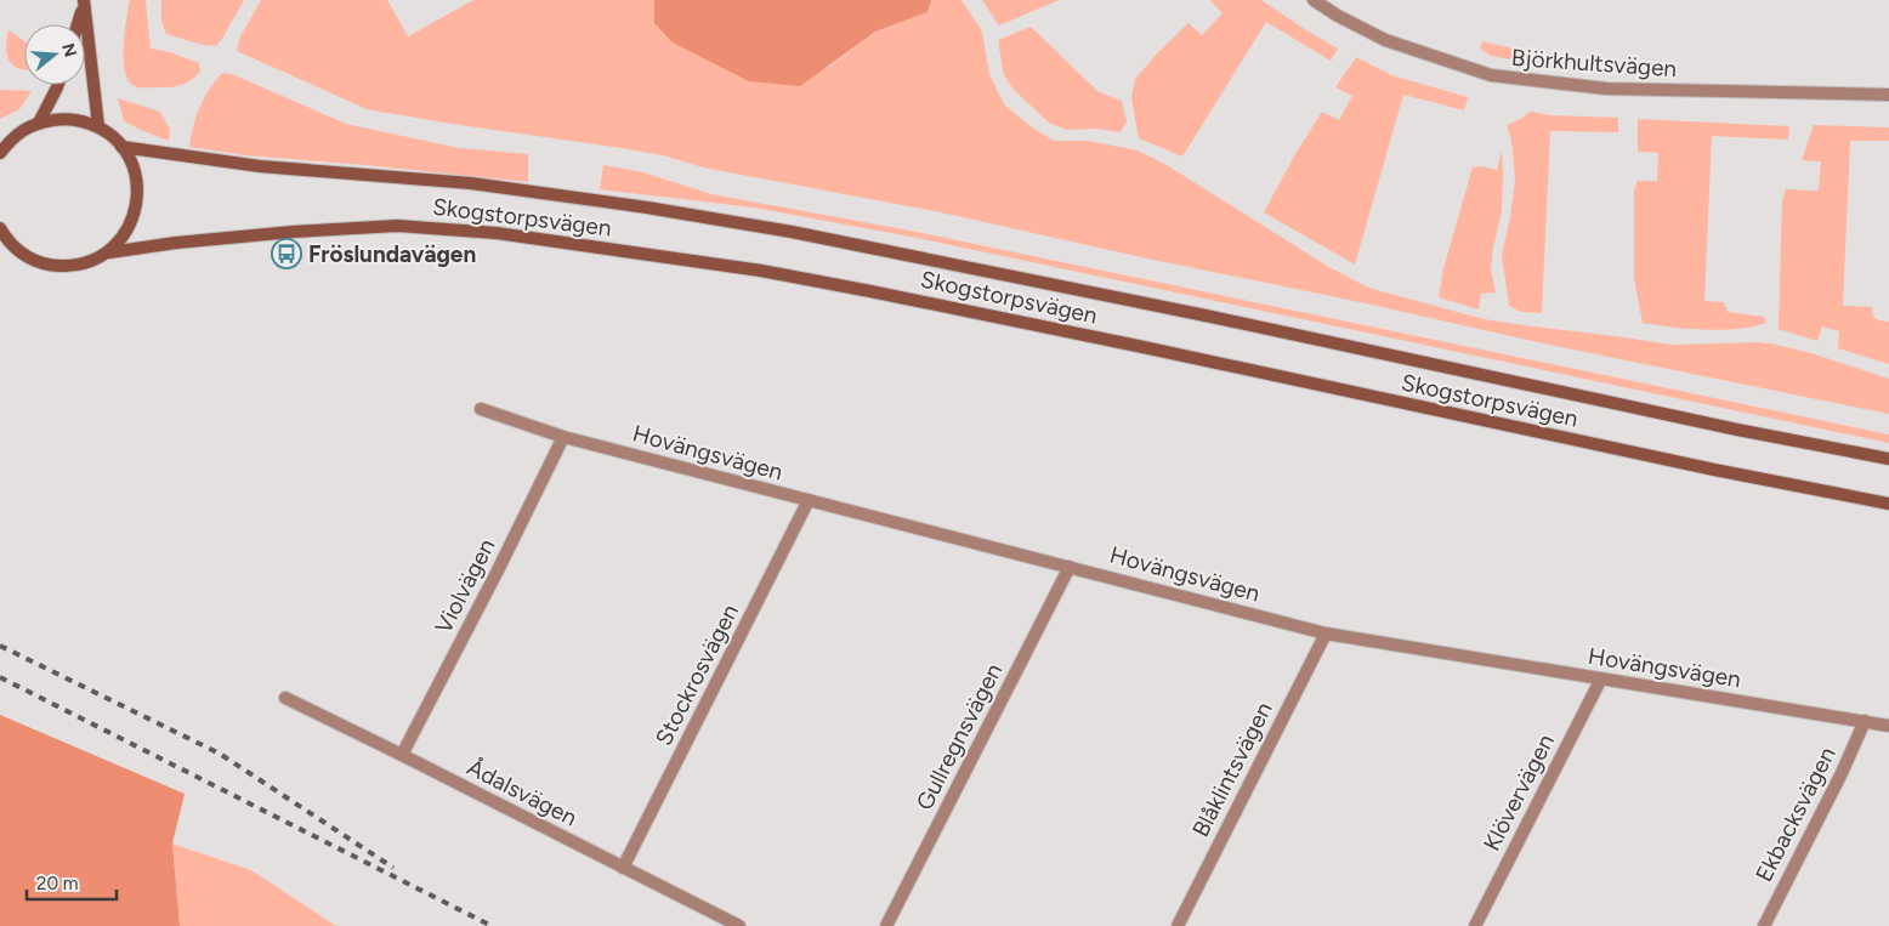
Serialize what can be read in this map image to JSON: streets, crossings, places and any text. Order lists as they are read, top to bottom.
{
  "streets": {
    "main road": ["Skogstorpsvägen"],
    "street": [
      "Björkhultsvägen",
      "Hovängsvägen",
      "Violvägen",
      "Stockrosvägen",
      "Gullregnsvägen",
      "Blåklintsvägen",
      "Ådalsvägen",
      "Klövervägen",
      "Ekbacksvägen"
    ]
  },
  "crossings": [
    ["Hovängsvägen", "Violvägen"],
    ["Hovängsvägen", "Stockrosvägen"],
    ["Hovängsvägen", "Gullregnsvägen"],
    ["Hovängsvägen", "Blåklintsvägen"],
    ["Hovängsvägen", "Klövervägen"],
    ["Hovängsvägen", "Ekbacksvägen"],
    ["Violvägen", "Ådalsvägen"],
    ["Stockrosvägen", "Ådalsvägen"]
  ],
  "places": {
    "bus stop": ["Fröslundavägen"]
  },
  "scale_bar": "20 m",
  "north": "right"
}
